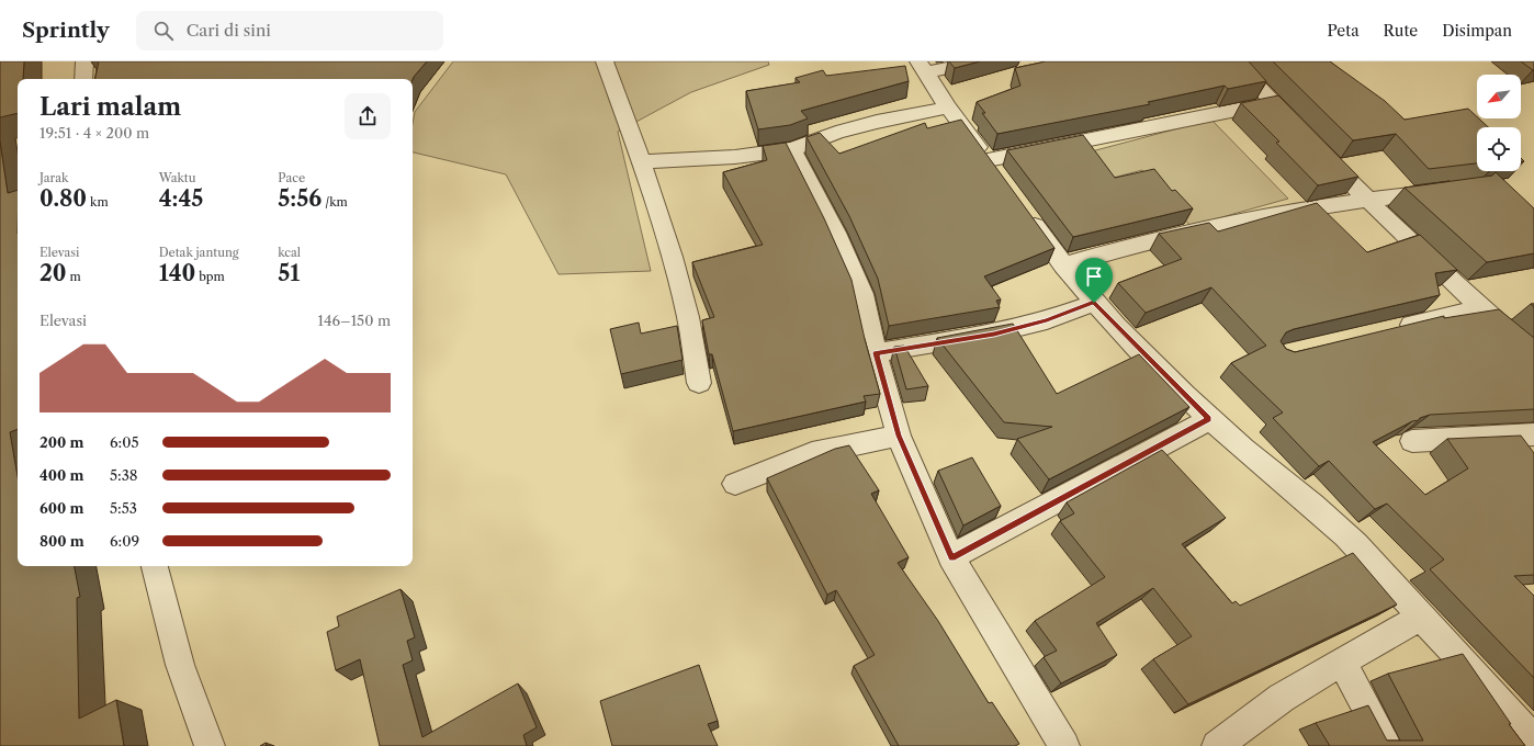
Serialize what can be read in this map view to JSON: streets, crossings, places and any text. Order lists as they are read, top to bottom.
{
  "north": "bottom left",
  "page": {
    "header": "Sprintly",
    "search": "Cari di sini",
    "nav": ["Peta", "Rute", "Disimpan"],
    "heading": ["Lari malam", "19:51 · 4 × 200 m"],
    "stats": [
      ["Jarak", "0.80 km"],
      ["Waktu", "4:45"],
      ["Pace", "5:56 /km"],
      ["Elevasi", "20 m"],
      ["Detak jantung", "140 bpm"],
      ["kcal", "51"]
    ],
    "chart": ["Elevasi", "146–150 m"],
    "list": [
      {
        "name": "200 m",
        "note": "6:05"
      },
      {
        "name": "400 m",
        "note": "5:38"
      },
      {
        "name": "600 m",
        "note": "5:53"
      },
      {
        "name": "800 m",
        "note": "6:09"
      }
    ]
  }
}
